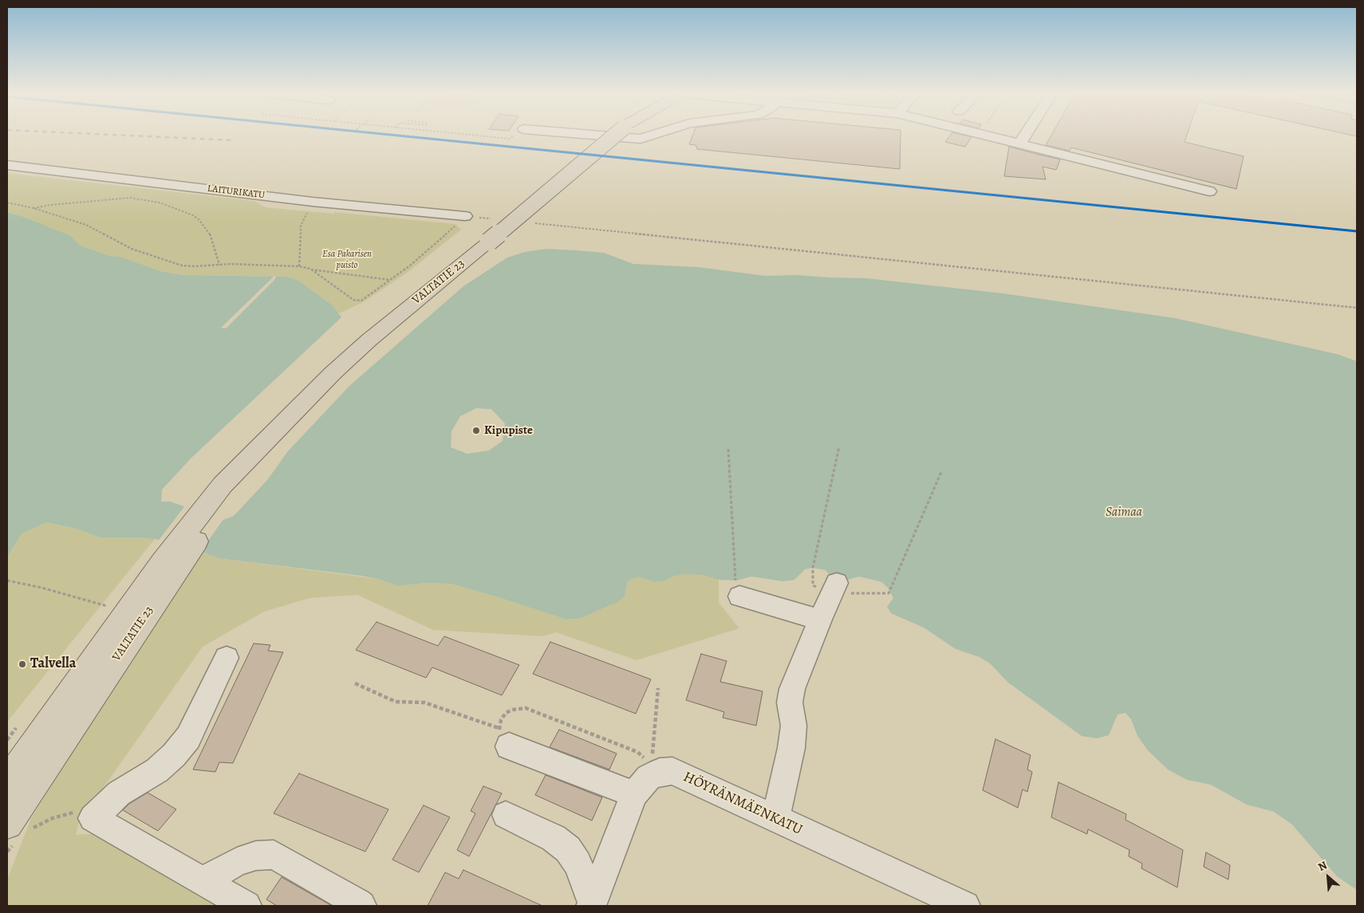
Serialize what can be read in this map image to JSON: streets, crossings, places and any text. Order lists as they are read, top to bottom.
{
  "streets": {
    "highway": ["VALTATIE 23"],
    "street": ["LAITURIKATU", "HÖYRÄNMÄENKATU"]
  },
  "water": ["Saimaa"],
  "parks": ["Esa Pakarisen puisto"],
  "places": ["Kipupiste", "Talvella"],
  "north": "top left"
}
